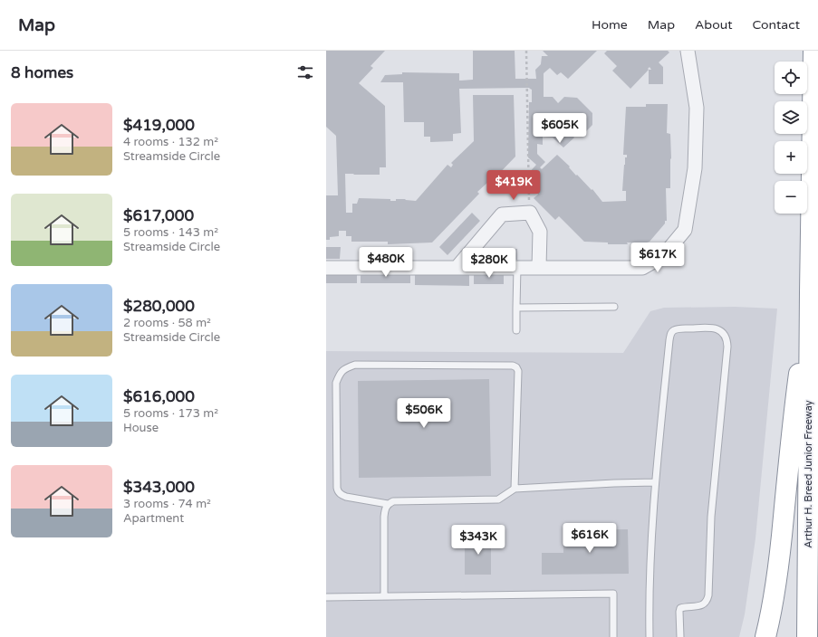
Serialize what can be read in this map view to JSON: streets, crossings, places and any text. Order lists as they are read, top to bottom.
{
  "streets": {
    "highway": ["Arthur H. Breed Junior Freeway"]
  },
  "page": {
    "header": "Map",
    "nav": [
      "Home",
      "Map",
      "About",
      "Contact"
    ],
    "heading": "8 homes",
    "map_buttons": ["+", "−"],
    "list": [
      {
        "name": "$419,000",
        "note": "4 rooms · 132 m² · Streamside Circle"
      },
      {
        "name": "$617,000",
        "note": "5 rooms · 143 m² · Streamside Circle"
      },
      {
        "name": "$280,000",
        "note": "2 rooms · 58 m² · Streamside Circle"
      },
      {
        "name": "$616,000",
        "note": "5 rooms · 173 m² · House"
      },
      {
        "name": "$343,000",
        "note": "3 rooms · 74 m² · Apartment"
      }
    ],
    "price": [
      "$605K",
      "$419K",
      "$617K",
      "$480K",
      "$280K",
      "$506K",
      "$616K",
      "$343K"
    ]
  }
}
